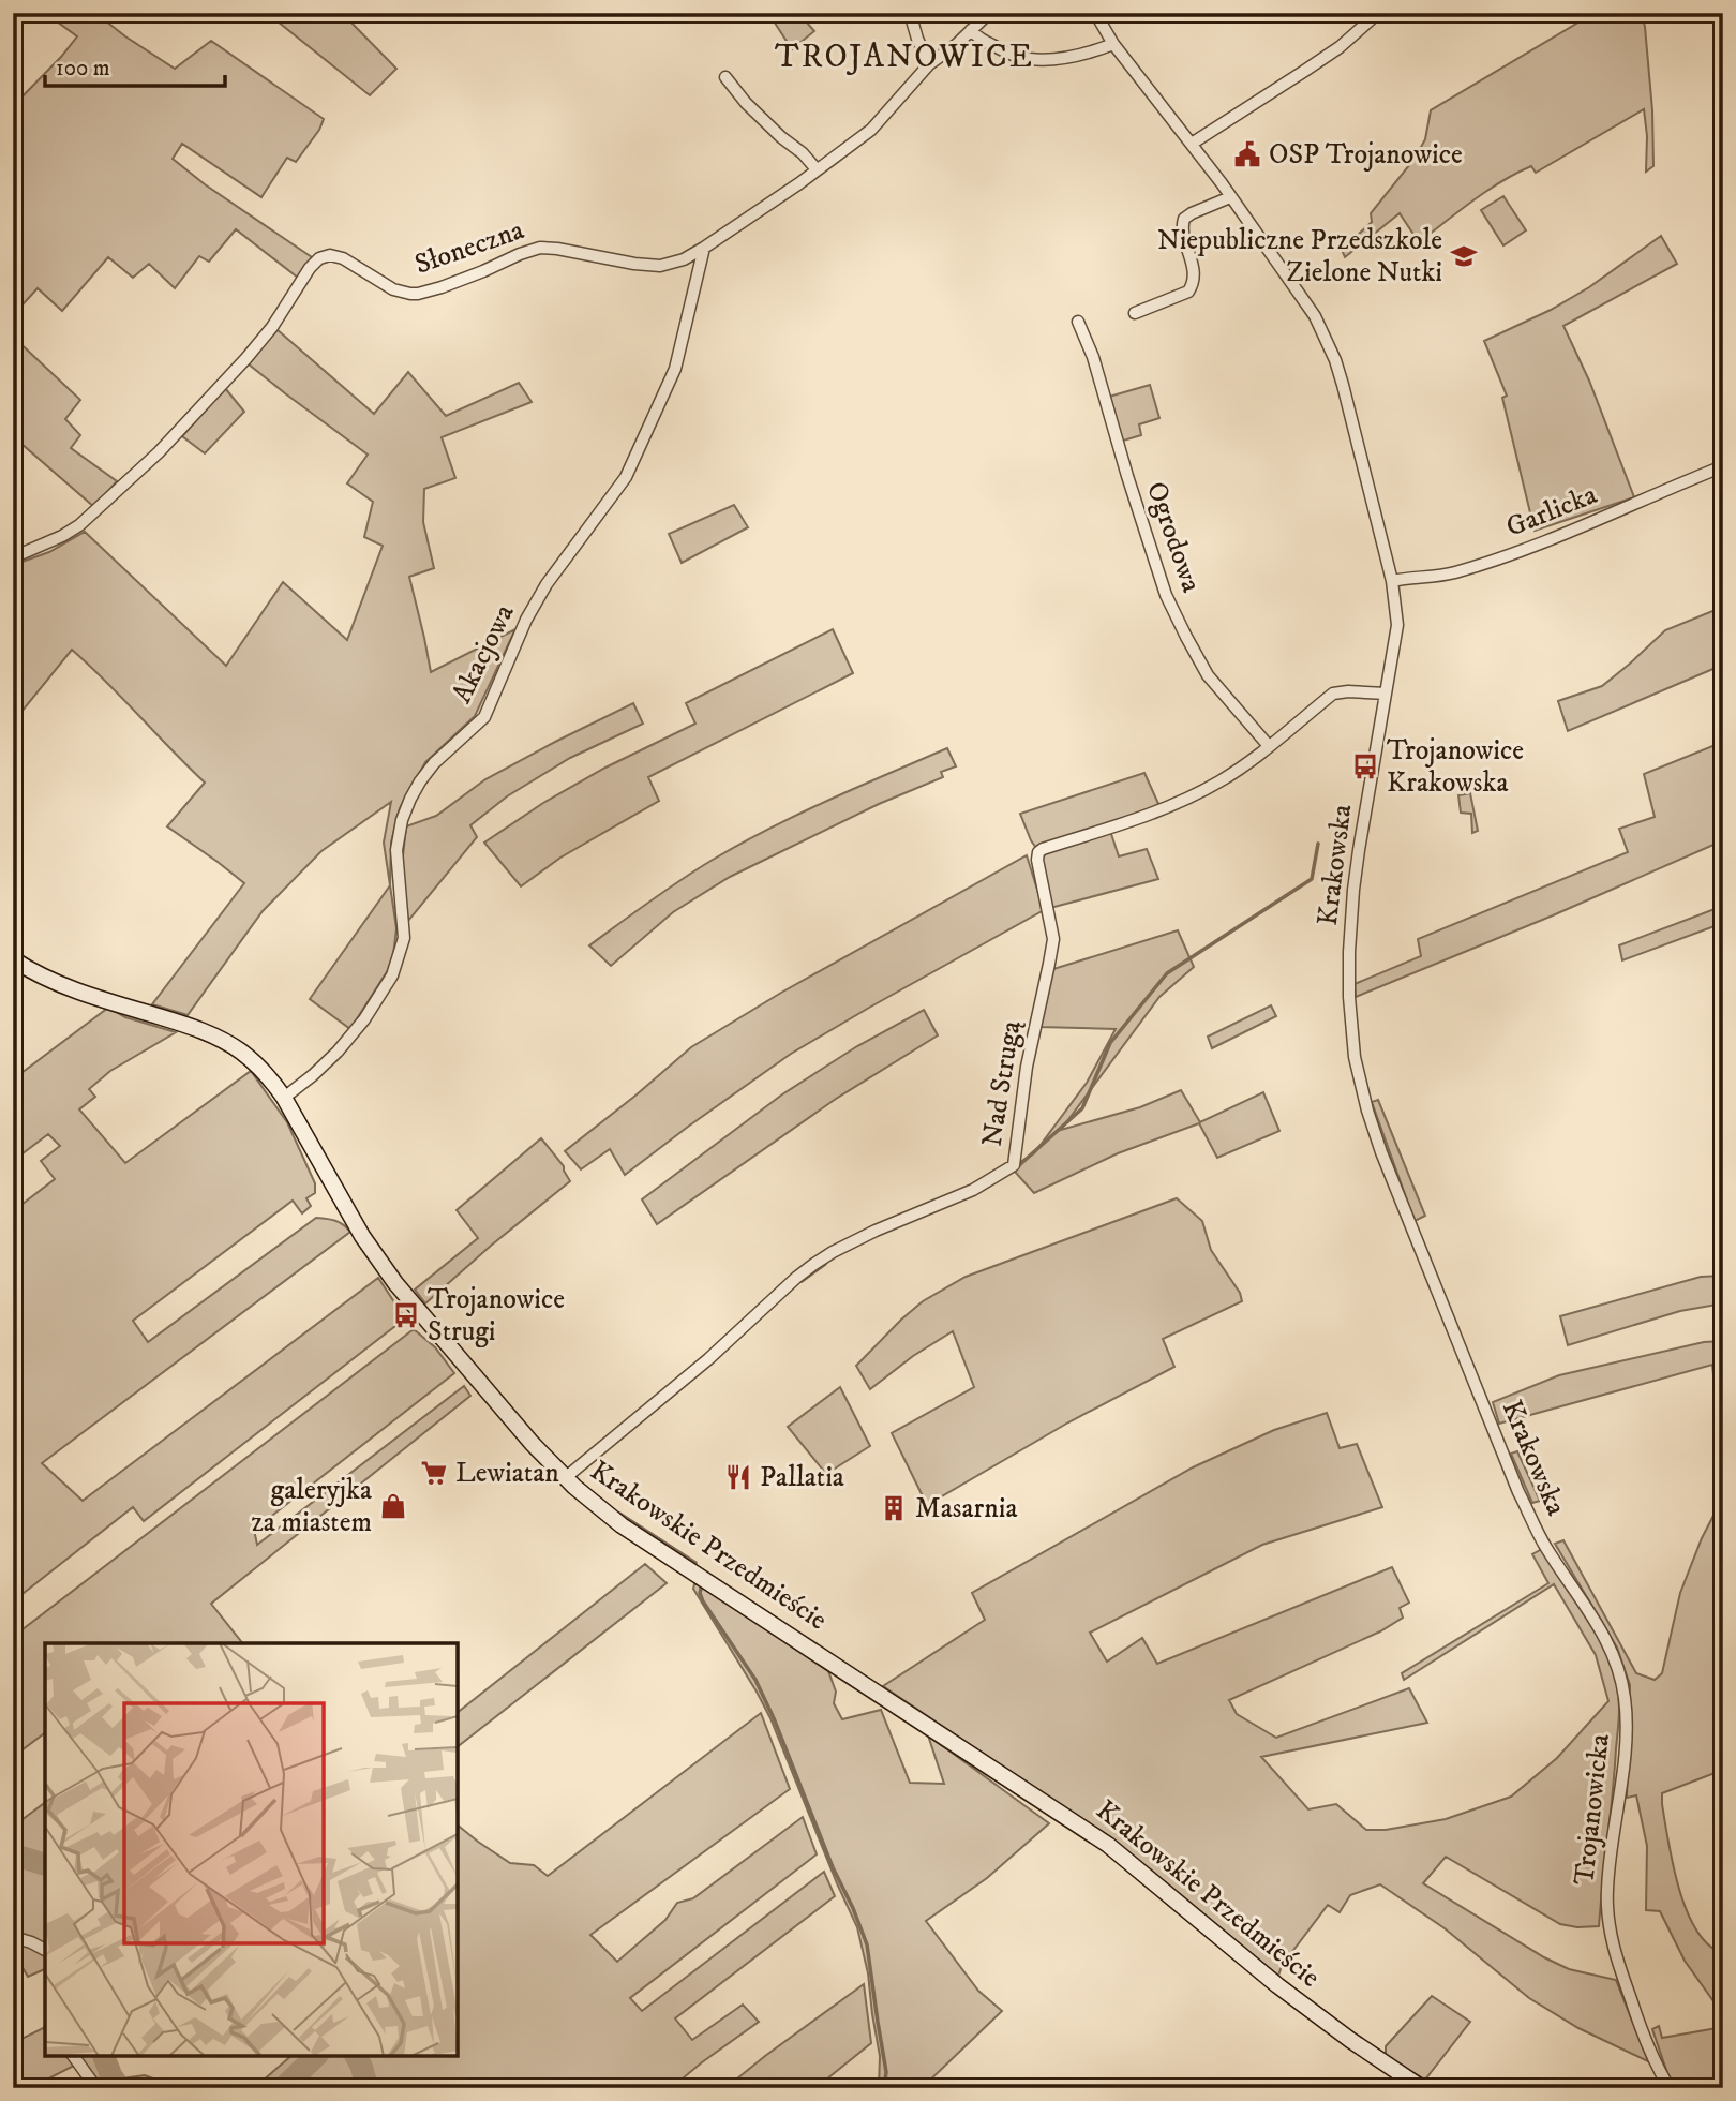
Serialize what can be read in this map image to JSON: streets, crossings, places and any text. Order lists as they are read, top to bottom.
{
  "streets": {
    "main road": ["Krakowskie Przedmieście"],
    "street": [
      "Słoneczna",
      "Garlicka",
      "Ogrodowa",
      "Akacjowa",
      "Krakowska",
      "Nad Strugą",
      "Trojanowicka"
    ]
  },
  "crossings": [
    ["Słoneczna", "Akacjowa"],
    ["Garlicka", "Krakowska"],
    ["Ogrodowa", "Nad Strugą"],
    ["Akacjowa", "Krakowskie Przedmieście"],
    ["Krakowska", "Nad Strugą"],
    ["Krakowska", "Trojanowicka"],
    ["Nad Strugą", "Krakowskie Przedmieście"]
  ],
  "districts": ["TROJANOWICE"],
  "places": {
    "public building": ["OSP Trojanowice"],
    "school or university": ["Niepubliczne Przedszkole Zielone Nutki"],
    "bus stop": ["Trojanowice Krakowska", "Trojanowice Strugi"],
    "supermarket": ["Lewiatan"],
    "restaurant": ["Pallatia"],
    "shop": ["galeryjka za miastem"],
    "building": ["Masarnia"]
  },
  "scale_bar": "100 m"
}
